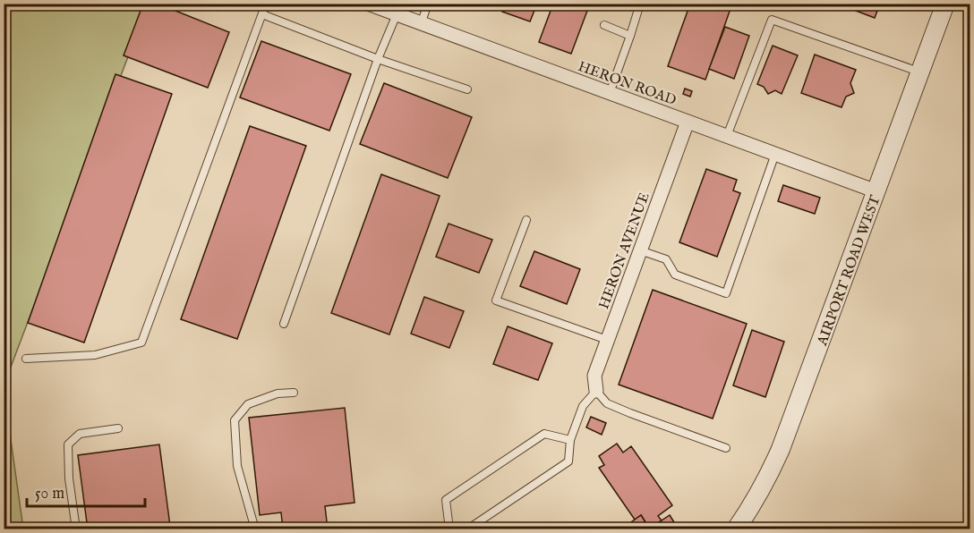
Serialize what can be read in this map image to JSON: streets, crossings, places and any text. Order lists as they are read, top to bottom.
{
  "streets": {
    "street": ["HERON ROAD", "HERON AVENUE", "AIRPORT ROAD WEST"]
  },
  "crossings": [
    ["HERON ROAD", "HERON AVENUE"],
    ["HERON ROAD", "AIRPORT ROAD WEST"]
  ],
  "scale_bar": "50 m"
}
